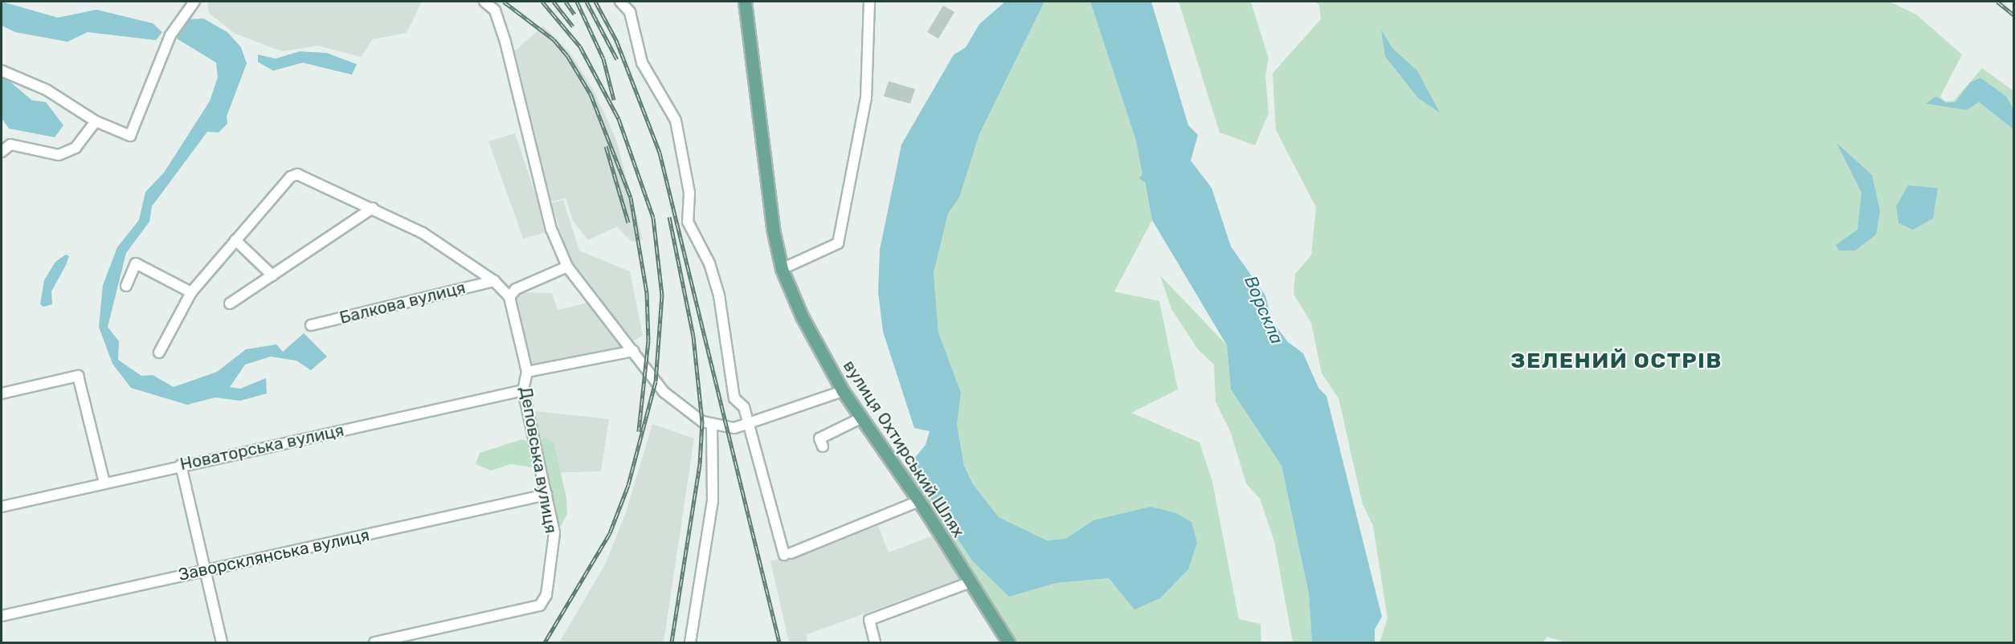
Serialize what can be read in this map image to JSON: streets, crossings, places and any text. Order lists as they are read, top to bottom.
{
  "streets": {
    "main road": ["вулиця Охтирський Шлях"],
    "street": [
      "Балкова вулиця",
      "Новаторська вулиця",
      "Деповська вулиця",
      "Заворсклянська вулиця"
    ]
  },
  "crossings": [
    ["Новаторська вулиця", "Деповська вулиця"],
    ["Деповська вулиця", "Заворсклянська вулиця"]
  ],
  "districts": ["ЗЕЛЕНИЙ ОСТРІВ"],
  "water": ["Ворскла"]
}
